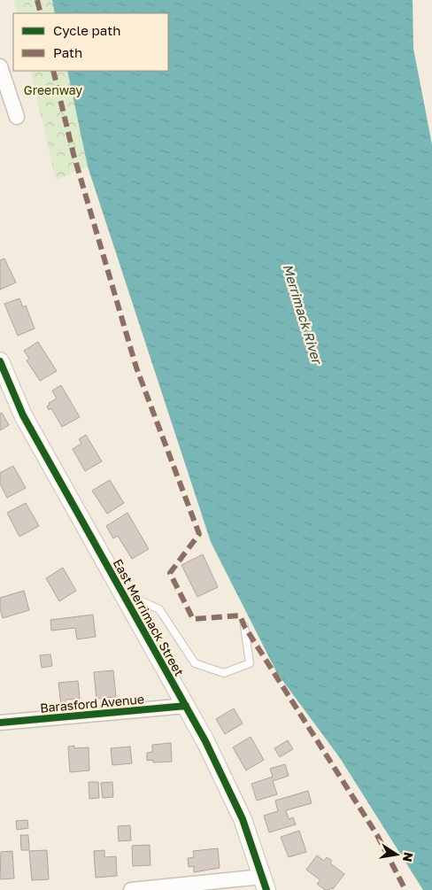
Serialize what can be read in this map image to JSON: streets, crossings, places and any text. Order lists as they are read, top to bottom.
{
  "streets": {
    "street": ["East Merrimack Street", "Barasford Avenue"]
  },
  "crossings": [
    ["East Merrimack Street", "Barasford Avenue"]
  ],
  "water": ["Merrimack River"],
  "parks": ["Greenway"],
  "legend": ["Cycle path", "Path"],
  "north": "right"
}
